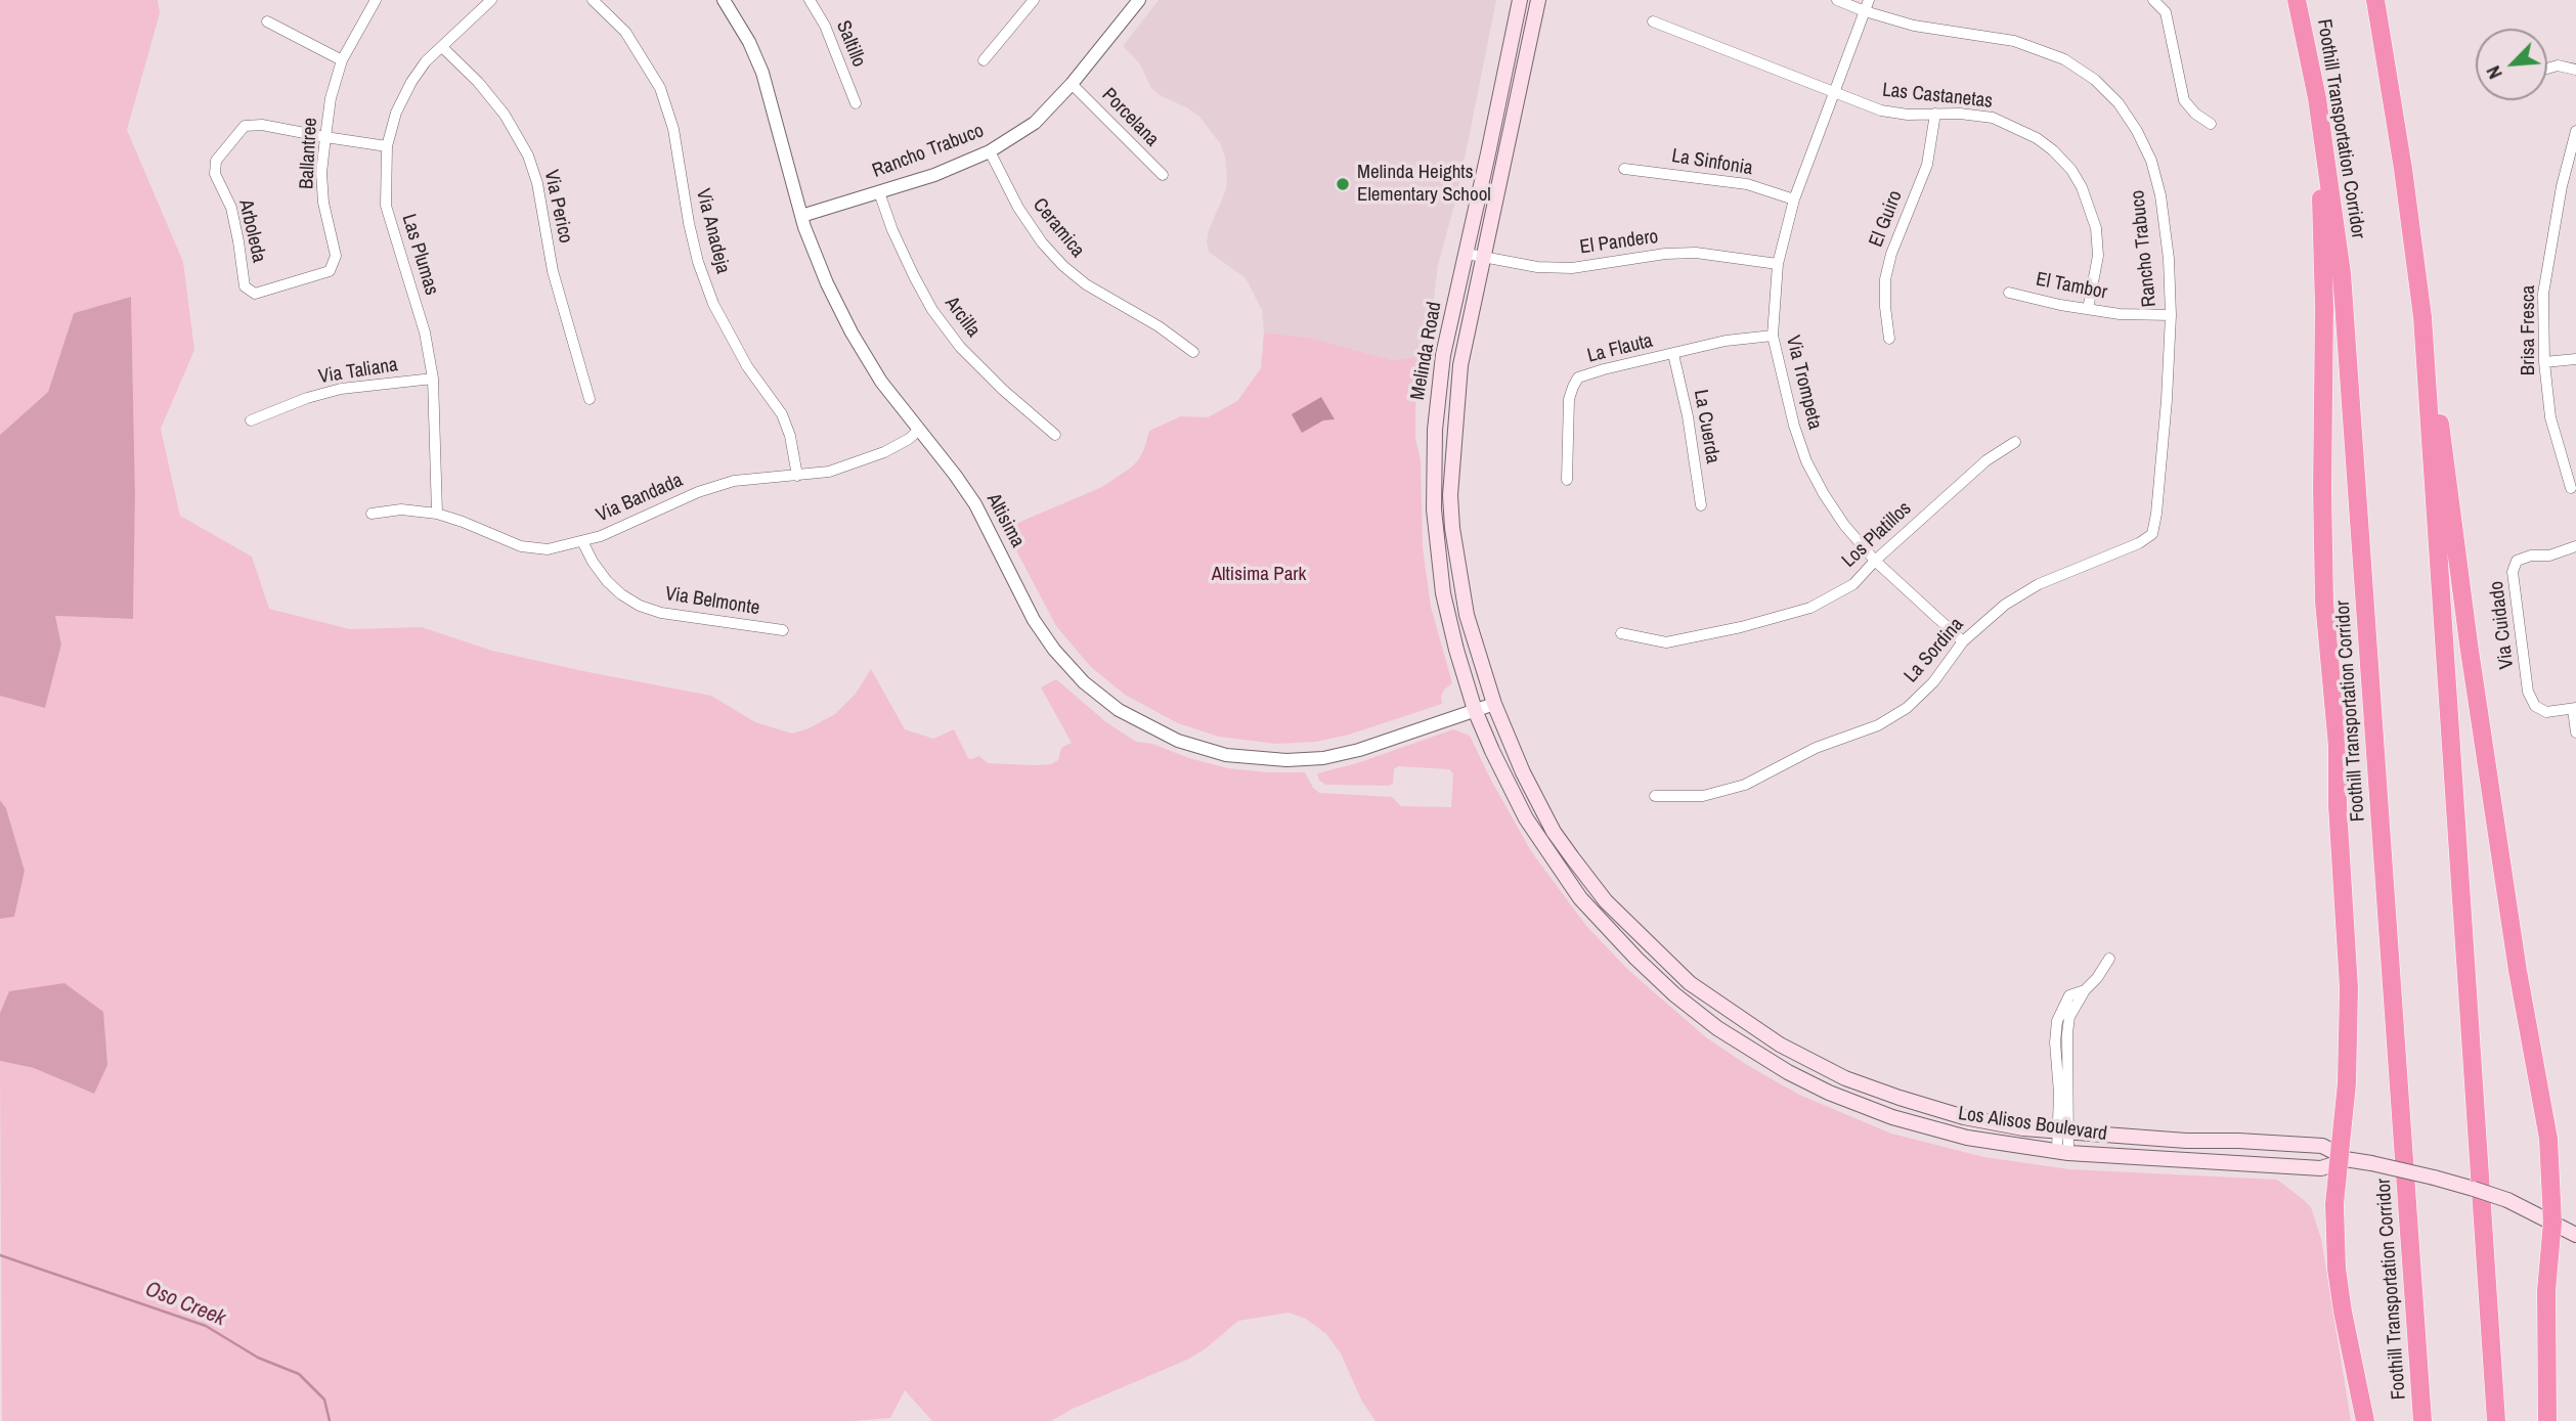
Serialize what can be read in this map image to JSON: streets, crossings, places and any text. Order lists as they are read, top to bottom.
{
  "streets": {
    "highway": ["Foothill Transportation Corridor"],
    "main road": ["Melinda Road", "Los Alisos Boulevard"],
    "street": [
      "Saltillo",
      "Las Castanetas",
      "Porcelana",
      "Rancho Trabuco",
      "Ballantree",
      "La Sinfonia",
      "Via Perico",
      "El Guiro",
      "Ceramica",
      "Arboleda",
      "Via Anadeja",
      "El Pandero",
      "Las Plumas",
      "El Tambor",
      "Arcilla",
      "Brisa Fresca",
      "La Flauta",
      "Via Taliana",
      "Via Trompeta",
      "La Cuerda",
      "Via Bandada",
      "Altisima",
      "Los Platillos",
      "Via Belmonte",
      "Via Cuidado",
      "La Sordina"
    ]
  },
  "crossings": [
    ["Las Castanetas", "El Guiro"],
    ["Las Castanetas", "El Tambor"],
    ["Las Castanetas", "Via Trompeta"],
    ["Porcelana", "Rancho Trabuco"],
    ["Rancho Trabuco", "Ceramica"],
    ["Rancho Trabuco", "El Tambor"],
    ["Rancho Trabuco", "Arcilla"],
    ["Rancho Trabuco", "Via Trompeta"],
    ["Rancho Trabuco", "Altisima"],
    ["Rancho Trabuco", "La Sordina"],
    ["Ballantree", "Arboleda"],
    ["La Sinfonia", "Via Trompeta"],
    ["Via Perico", "Las Plumas"],
    ["Arboleda", "Las Plumas"],
    ["Via Anadeja", "Via Bandada"],
    ["El Pandero", "Melinda Road"],
    ["El Pandero", "Via Trompeta"],
    ["Las Plumas", "Via Taliana"],
    ["Las Plumas", "Via Bandada"],
    ["La Flauta", "Via Trompeta"],
    ["La Flauta", "La Cuerda"],
    ["Melinda Road", "Altisima"],
    ["Melinda Road", "Los Alisos Boulevard"],
    ["Via Trompeta", "Los Platillos"],
    ["Via Trompeta", "La Sordina"],
    ["Via Bandada", "Altisima"],
    ["Via Bandada", "Via Belmonte"],
    ["Altisima", "Los Alisos Boulevard"]
  ],
  "water": ["Oso Creek"],
  "parks": ["Altisima Park"],
  "places": ["Melinda Heights Elementary School"],
  "north": "bottom left"
}
